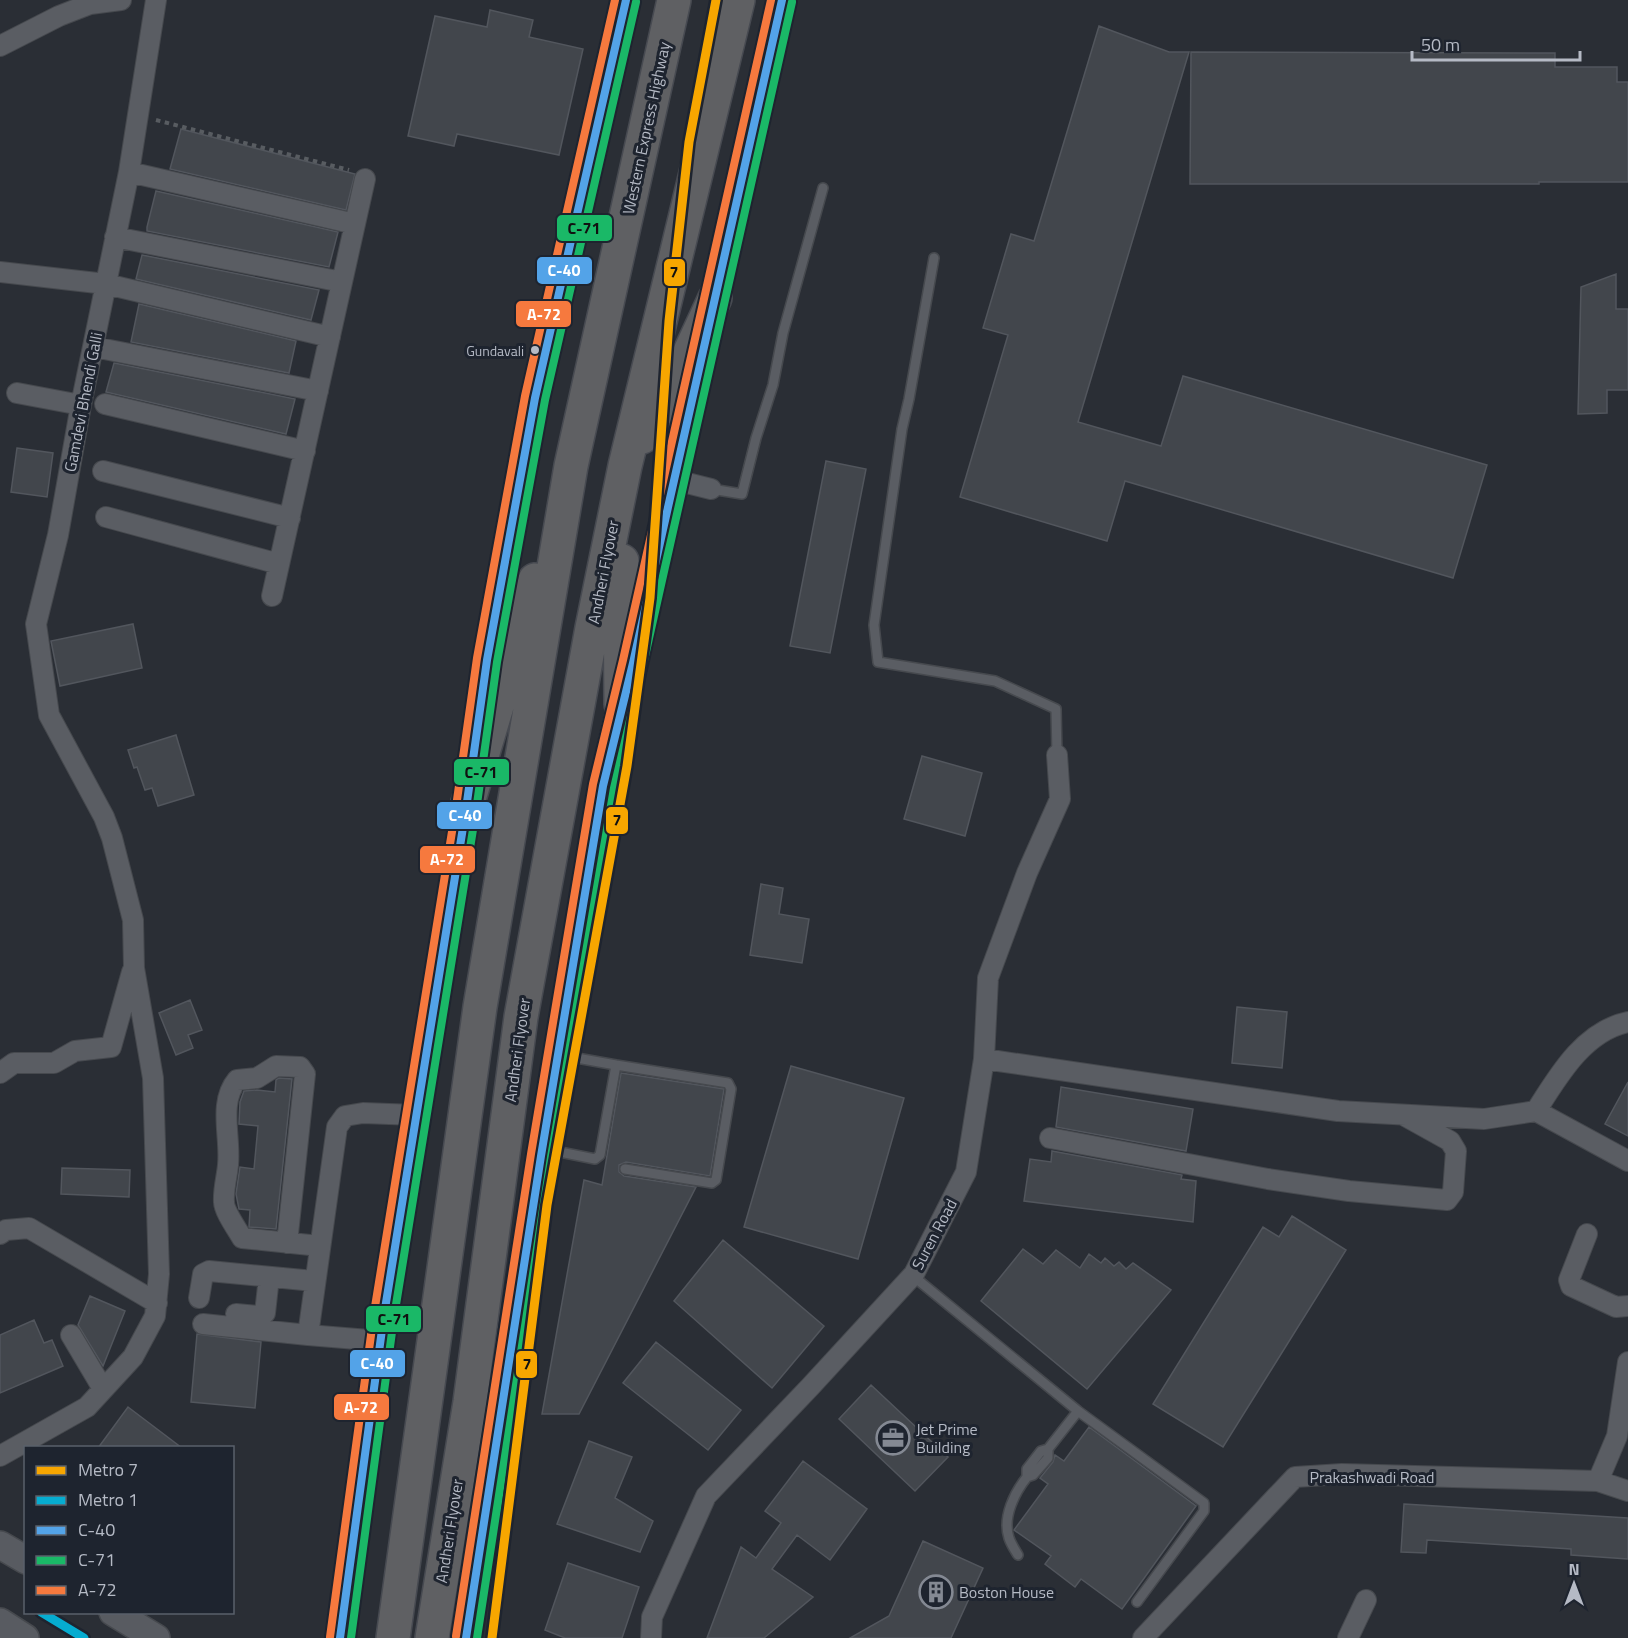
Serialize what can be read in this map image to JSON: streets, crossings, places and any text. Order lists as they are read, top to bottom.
{
  "streets": {
    "highway": ["Western Express Highway", "Andheri Flyover"],
    "street": ["Gamdevi Bhendi Galli", "Suren Road", "Prakashwadi Road"]
  },
  "places": {
    "other": ["Gundavali"],
    "office": ["Jet Prime Building"],
    "building": ["Boston House"]
  },
  "lines": [
    "metro line 7",
    "transit line C-40",
    "transit line A-72",
    "transit line C-71",
    "metro line 1"
  ],
  "legend": [
    "Metro 7",
    "Metro 1",
    "C-40",
    "C-71",
    "A-72"
  ],
  "scale_bar": "50 m",
  "north": "top"
}
